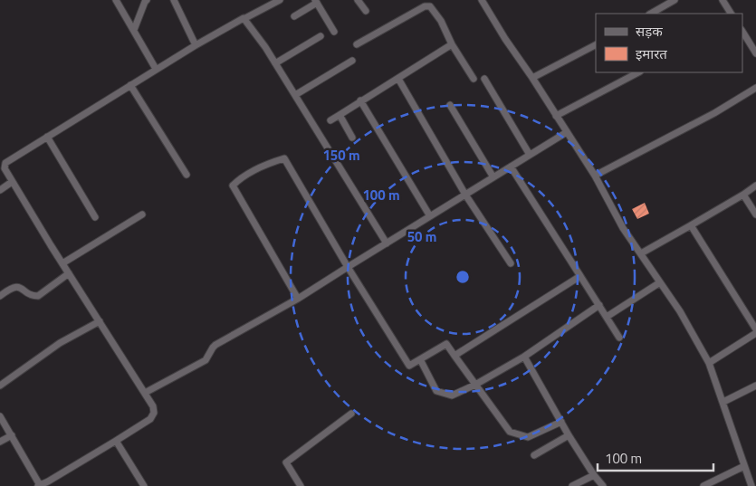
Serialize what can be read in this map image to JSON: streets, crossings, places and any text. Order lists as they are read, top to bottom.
{
  "legend": ["सड़क", "इमारत"],
  "scale_bar": "100 m",
  "rings": ["150 m", "100 m", "50 m"]
}
